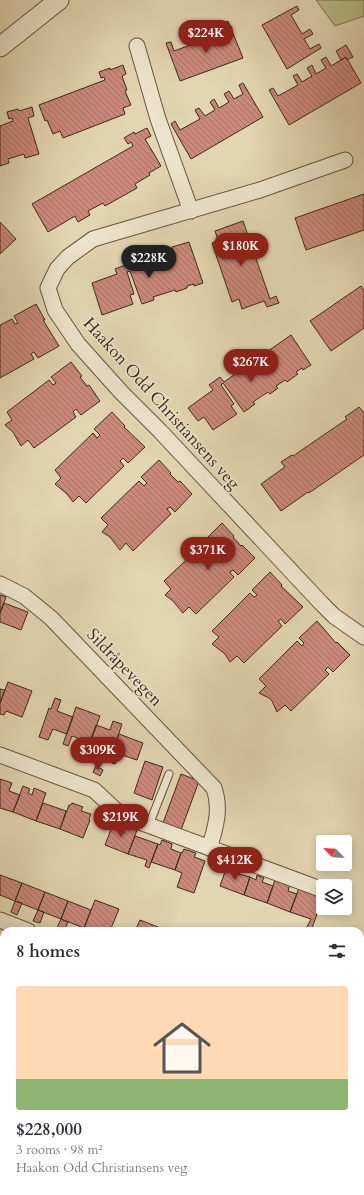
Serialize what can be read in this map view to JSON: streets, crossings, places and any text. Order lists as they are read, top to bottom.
{
  "streets": {
    "street": ["Haakon Odd Christiansens veg", "Sildråpevegen"]
  },
  "north": "top left",
  "page": {
    "price": [
      "$224K",
      "$180K",
      "$228K",
      "$267K",
      "$371K",
      "$309K",
      "$219K",
      "$412K"
    ],
    "heading": "8 homes",
    "list": [
      {
        "name": "$228,000",
        "note": "3 rooms · 98 m² · Haakon Odd Christiansens veg"
      }
    ]
  }
}
